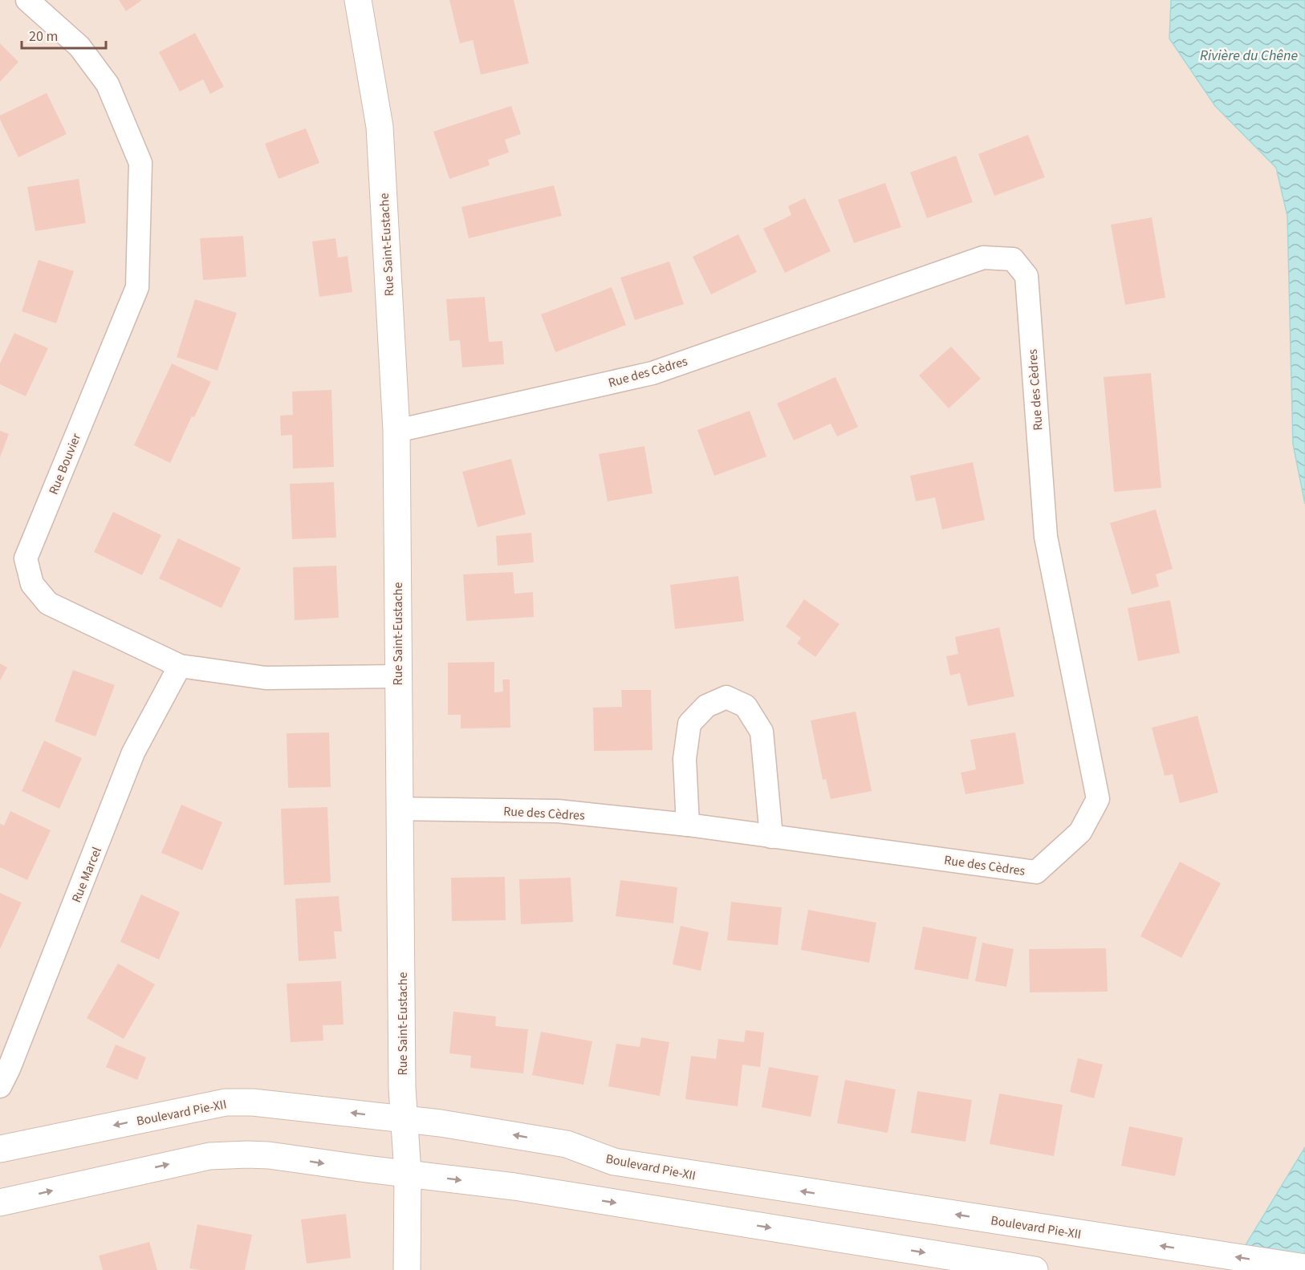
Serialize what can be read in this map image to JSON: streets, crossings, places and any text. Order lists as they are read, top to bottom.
{
  "streets": {
    "street": [
      "Rue Saint-Eustache",
      "Rue des Cèdres",
      "Rue Bouvier",
      "Rue Marcel",
      "Boulevard Pie-XII"
    ]
  },
  "crossings": [
    ["Rue Saint-Eustache", "Rue des Cèdres"],
    ["Rue Saint-Eustache", "Rue Bouvier"],
    ["Rue Saint-Eustache", "Boulevard Pie-XII"],
    ["Rue Bouvier", "Rue Marcel"]
  ],
  "water": ["Rivière du Chêne"],
  "scale_bar": "20 m"
}
